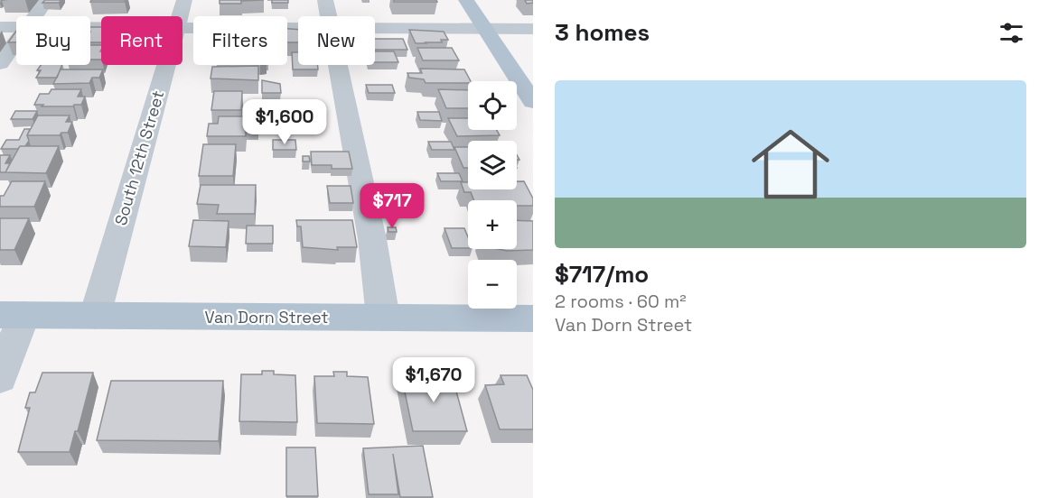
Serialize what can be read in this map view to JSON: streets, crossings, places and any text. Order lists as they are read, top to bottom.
{
  "streets": {
    "main road": ["Van Dorn Street"],
    "street": ["South 12th Street"]
  },
  "crossings": [
    ["South 12th Street", "Van Dorn Street"]
  ],
  "page": {
    "heading": "3 homes",
    "chip": [
      "Buy",
      "Rent",
      "Filters",
      "New"
    ],
    "list": [
      {
        "name": "$717/mo",
        "note": "2 rooms · 60 m² · Van Dorn Street"
      }
    ],
    "map_buttons": ["+", "−"],
    "price": ["$1,600", "$717", "$1,670"]
  }
}
